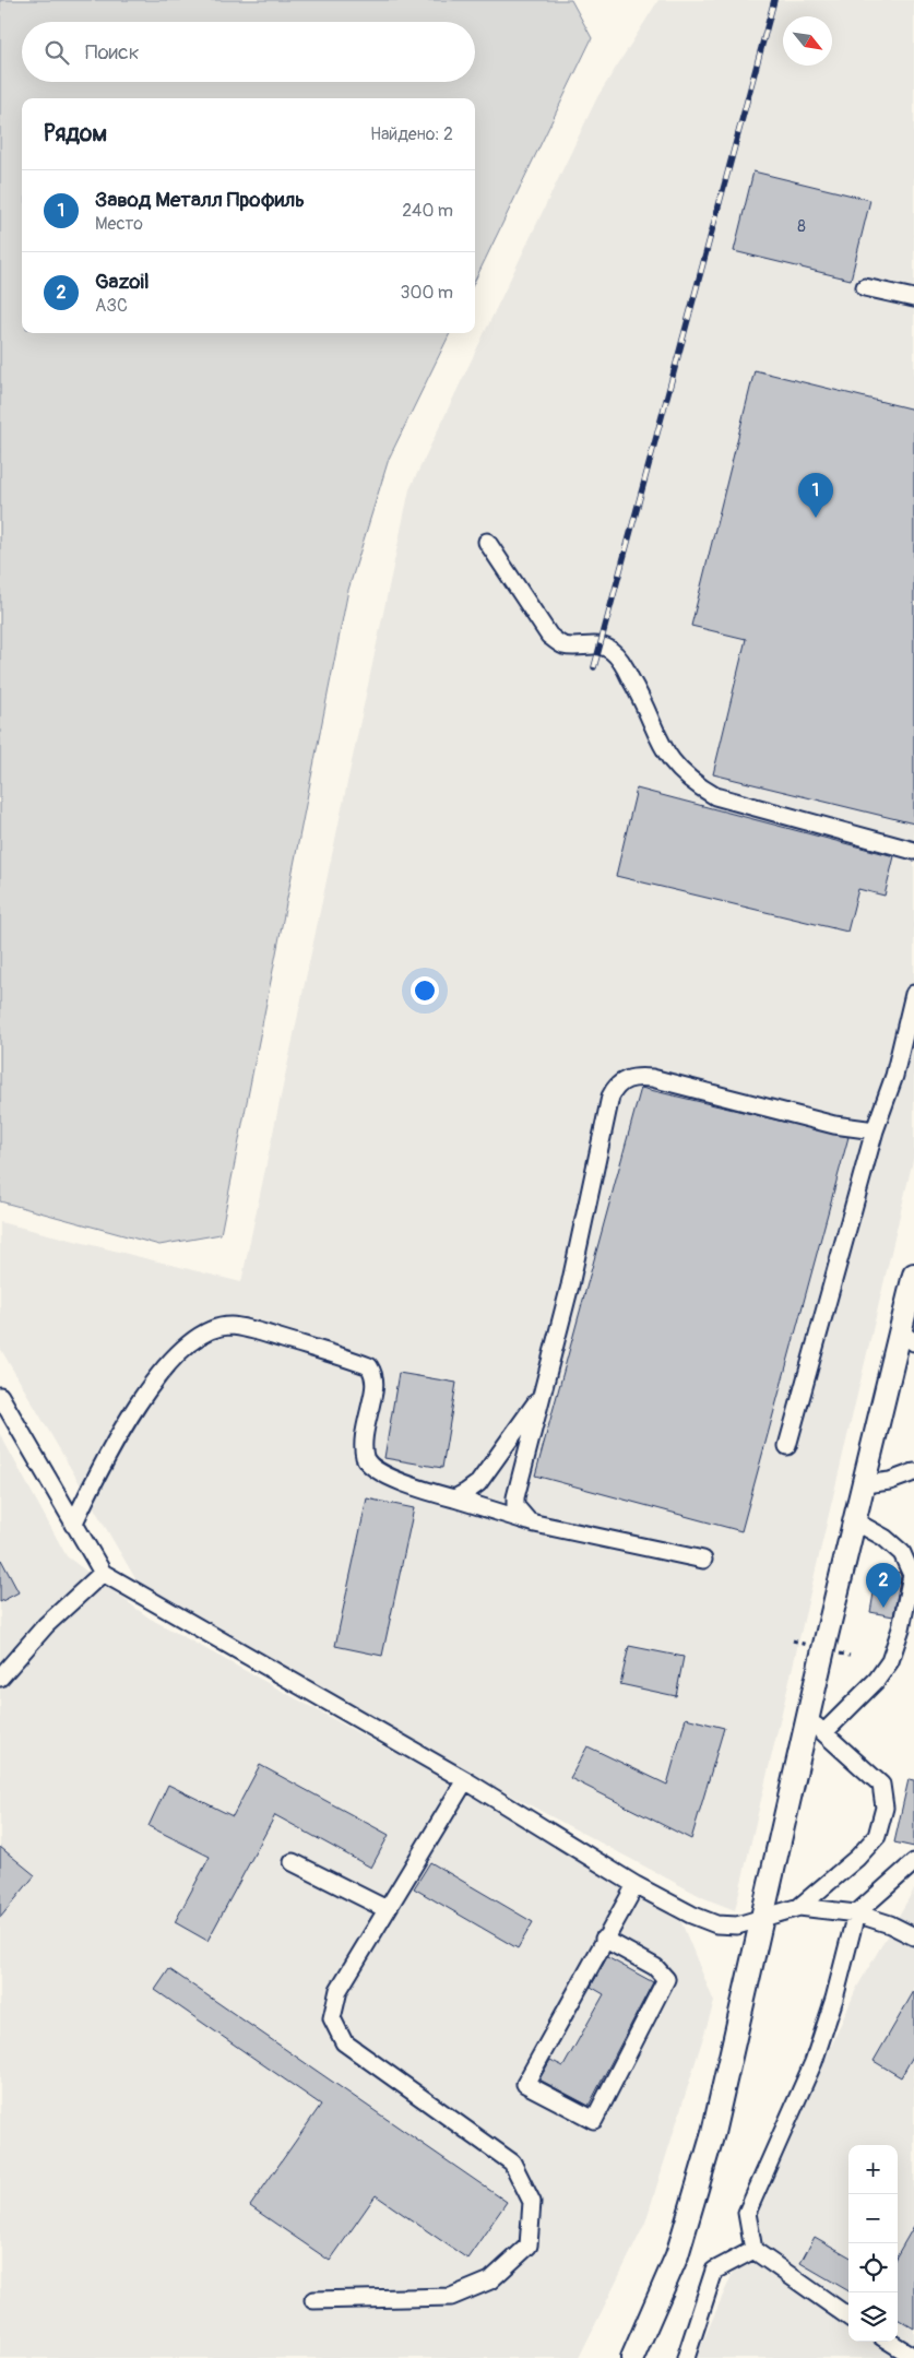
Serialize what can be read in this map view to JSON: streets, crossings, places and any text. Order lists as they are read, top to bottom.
{
  "house_numbers": ["8"],
  "north": "bottom right",
  "page": {
    "search": "Поиск",
    "heading": ["Рядом", "Найдено: 2"],
    "list": [
      {
        "mark": "1",
        "name": "Завод Металл Профиль",
        "note": "Место",
        "value": "240 m"
      },
      {
        "mark": "2",
        "name": "Gazoil",
        "note": "АЗС",
        "value": "300 m"
      }
    ],
    "pins": ["1", "2"],
    "map_buttons": ["+", "−"]
  }
}
